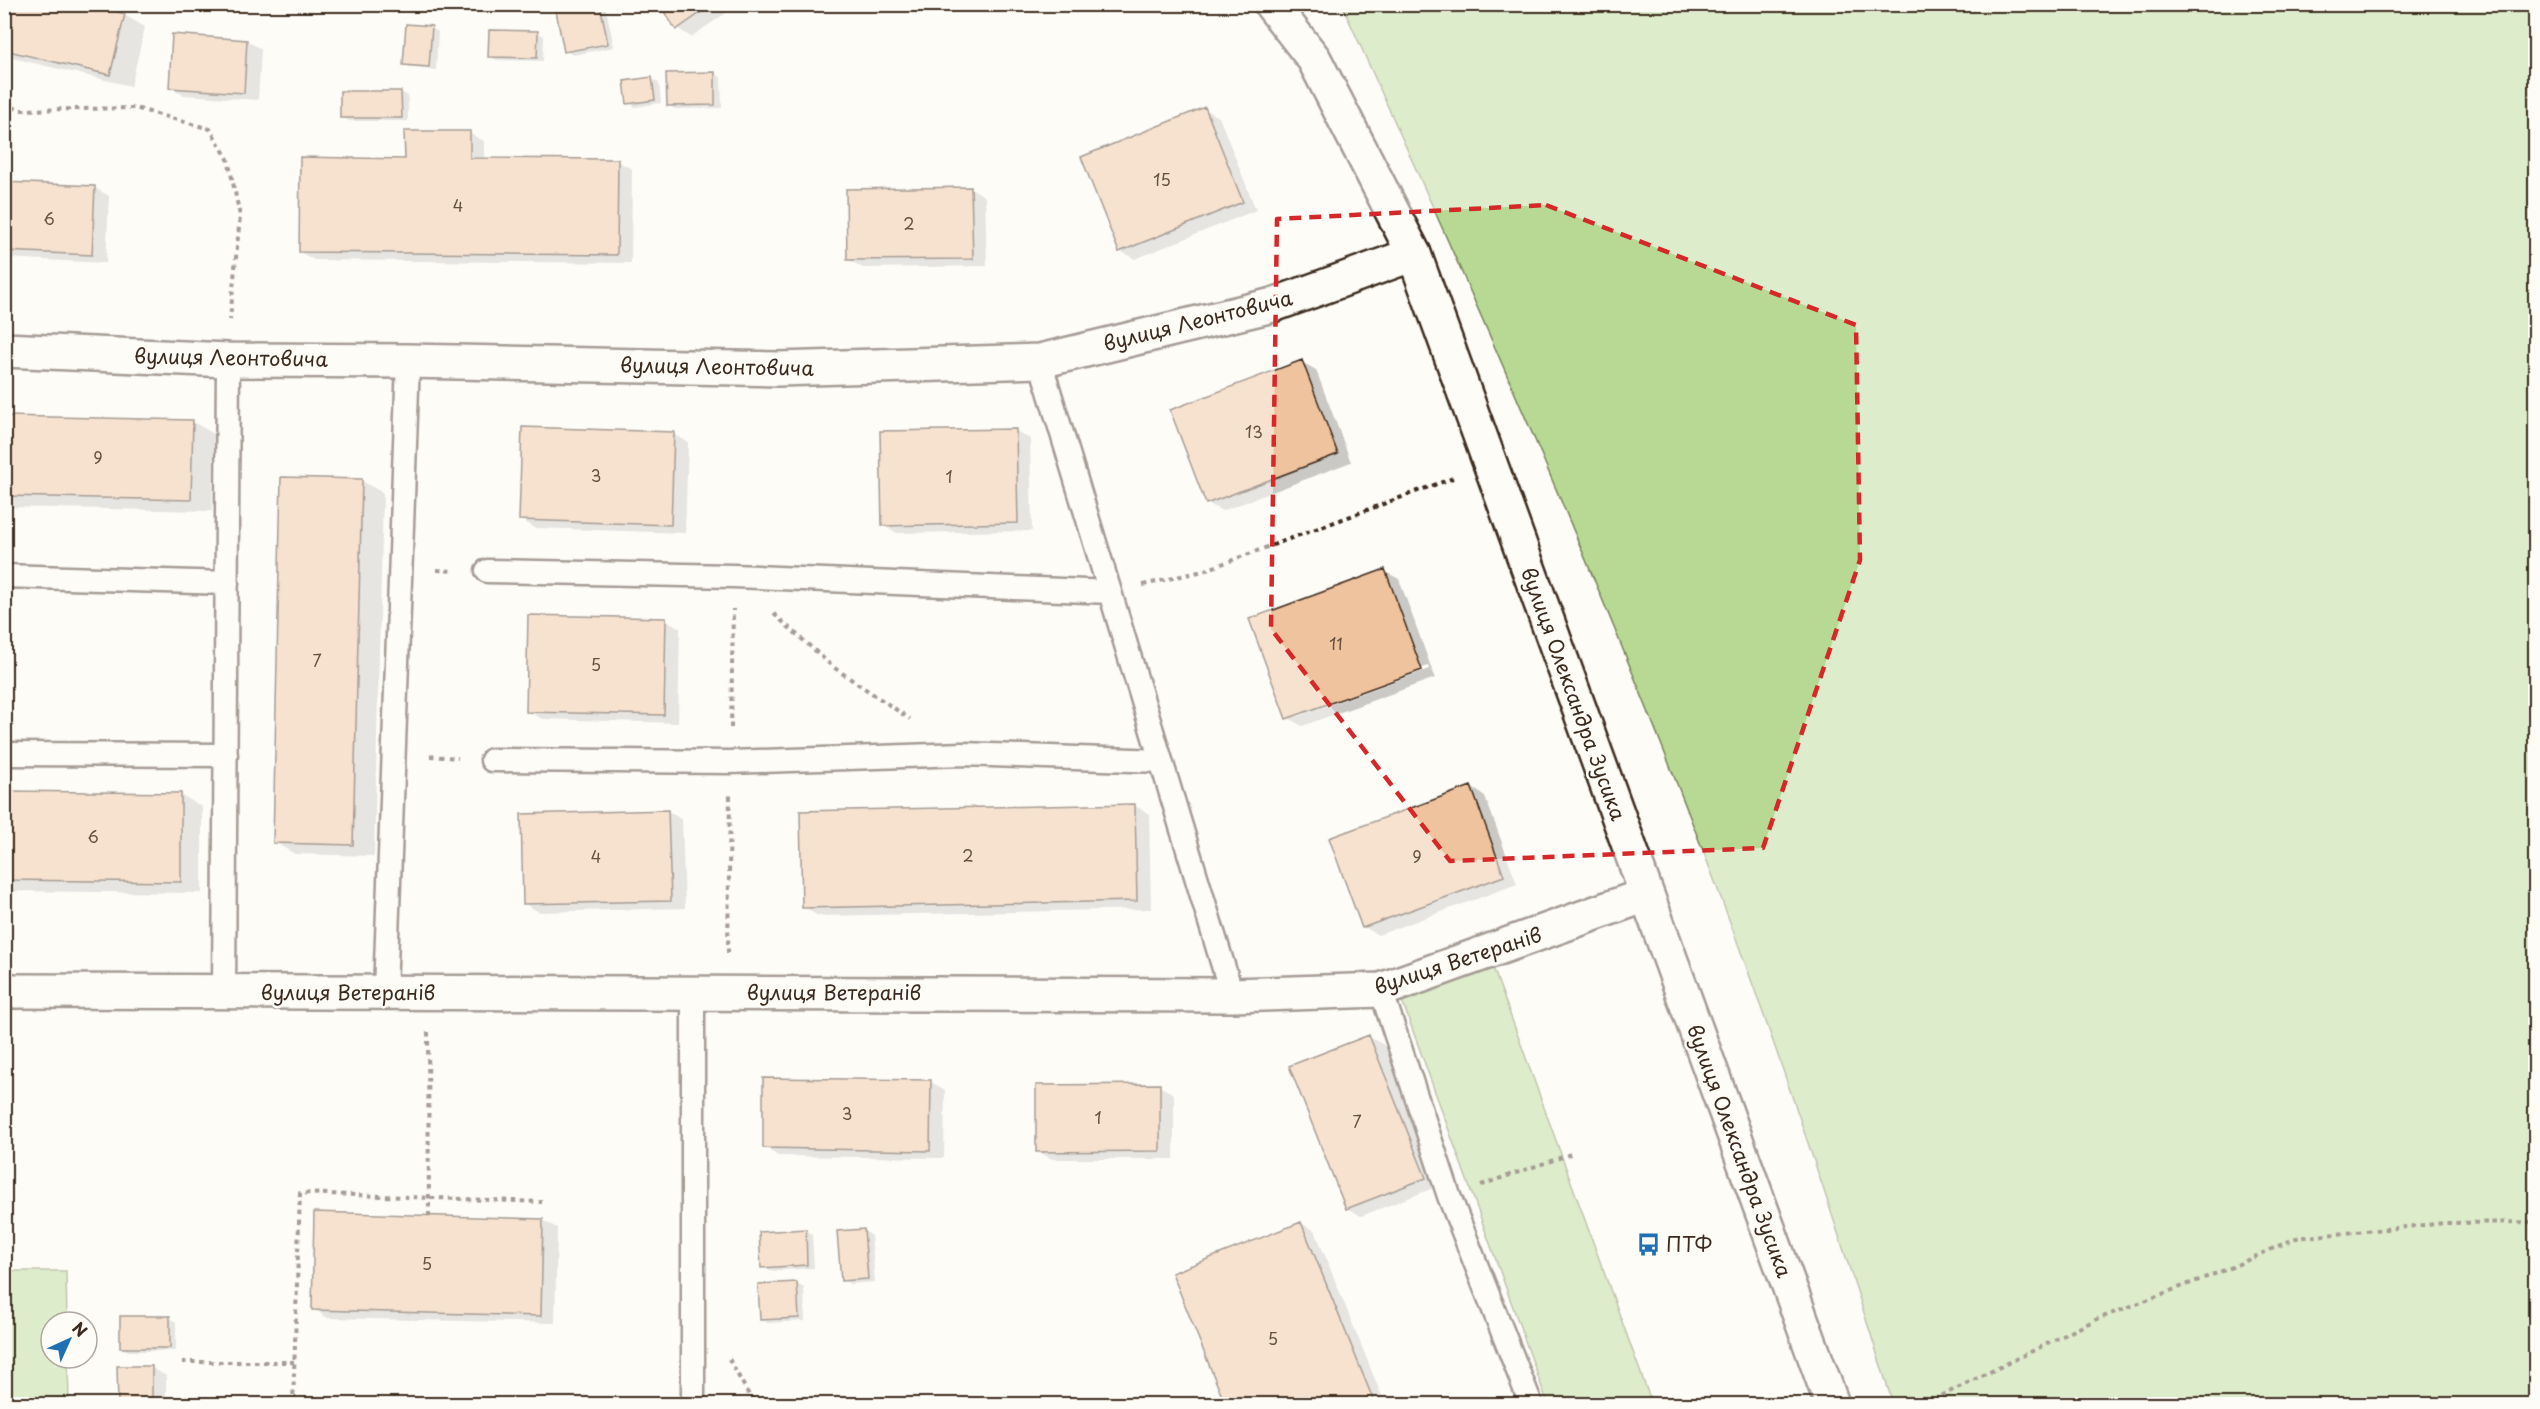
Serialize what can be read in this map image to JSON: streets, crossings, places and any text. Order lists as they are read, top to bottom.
{
  "streets": {
    "street": ["вулиця Леонтовича", "вулиця Олександра Зусика", "вулиця Ветеранів"]
  },
  "crossings": [
    ["вулиця Леонтовича", "вулиця Олександра Зусика"],
    ["вулиця Олександра Зусика", "вулиця Ветеранів"]
  ],
  "places": {
    "bus stop": ["ПТФ"]
  },
  "house_numbers": [
    "15",
    "4",
    "6",
    "2",
    "13",
    "9",
    "3",
    "1",
    "11",
    "7",
    "5",
    "6",
    "2",
    "4",
    "9",
    "3",
    "1",
    "7",
    "5",
    "5"
  ],
  "north": "top right"
}
